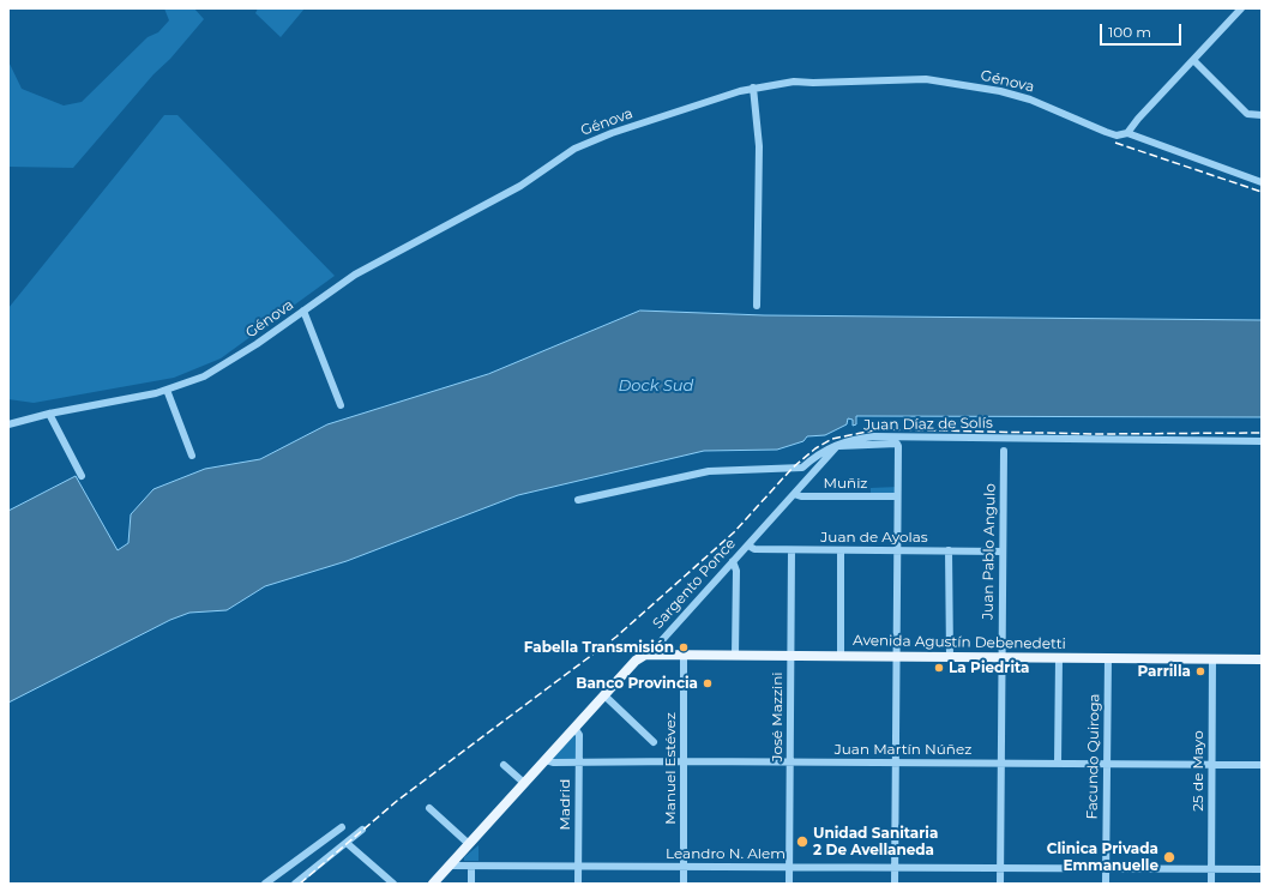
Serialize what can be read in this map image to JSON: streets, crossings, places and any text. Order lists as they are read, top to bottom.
{
  "streets": {
    "main road": ["Avenida Agustín Debenedetti"],
    "street": [
      "Génova",
      "Juan Díaz de Solís",
      "Muñiz",
      "Juan de Ayolas",
      "Juan Pablo Angulo",
      "Sargento Ponce",
      "José Mazzini",
      "Juan Martín Núñez",
      "Facundo Quiroga",
      "Manuel Estévez",
      "25 de Mayo",
      "Madrid",
      "Leandro N. Alem"
    ]
  },
  "crossings": [
    ["Juan Díaz de Solís", "Sargento Ponce"],
    ["Muñiz", "Sargento Ponce"],
    ["Juan de Ayolas", "Juan Pablo Angulo"],
    ["Juan de Ayolas", "Sargento Ponce"],
    ["Juan de Ayolas", "José Mazzini"],
    ["Juan Pablo Angulo", "Avenida Agustín Debenedetti"],
    ["Juan Pablo Angulo", "Juan Martín Núñez"],
    ["Juan Pablo Angulo", "Leandro N. Alem"],
    ["Sargento Ponce", "Avenida Agustín Debenedetti"],
    ["Avenida Agustín Debenedetti", "José Mazzini"],
    ["Avenida Agustín Debenedetti", "Facundo Quiroga"],
    ["Avenida Agustín Debenedetti", "Manuel Estévez"],
    ["Avenida Agustín Debenedetti", "25 de Mayo"],
    ["José Mazzini", "Juan Martín Núñez"],
    ["José Mazzini", "Leandro N. Alem"],
    ["Juan Martín Núñez", "Facundo Quiroga"],
    ["Juan Martín Núñez", "Manuel Estévez"],
    ["Juan Martín Núñez", "25 de Mayo"],
    ["Juan Martín Núñez", "Madrid"],
    ["Facundo Quiroga", "Leandro N. Alem"],
    ["Manuel Estévez", "Leandro N. Alem"],
    ["25 de Mayo", "Leandro N. Alem"],
    ["Madrid", "Leandro N. Alem"]
  ],
  "water": ["Dock Sud"],
  "places": [
    "Fabella Transmisión",
    "La Piedrita",
    "Parrilla",
    "Banco Provincia",
    "Unidad Sanitaria 2 De Avellaneda",
    "Clinica Privada Emmanuelle"
  ],
  "scale_bar": "100 m"
}
